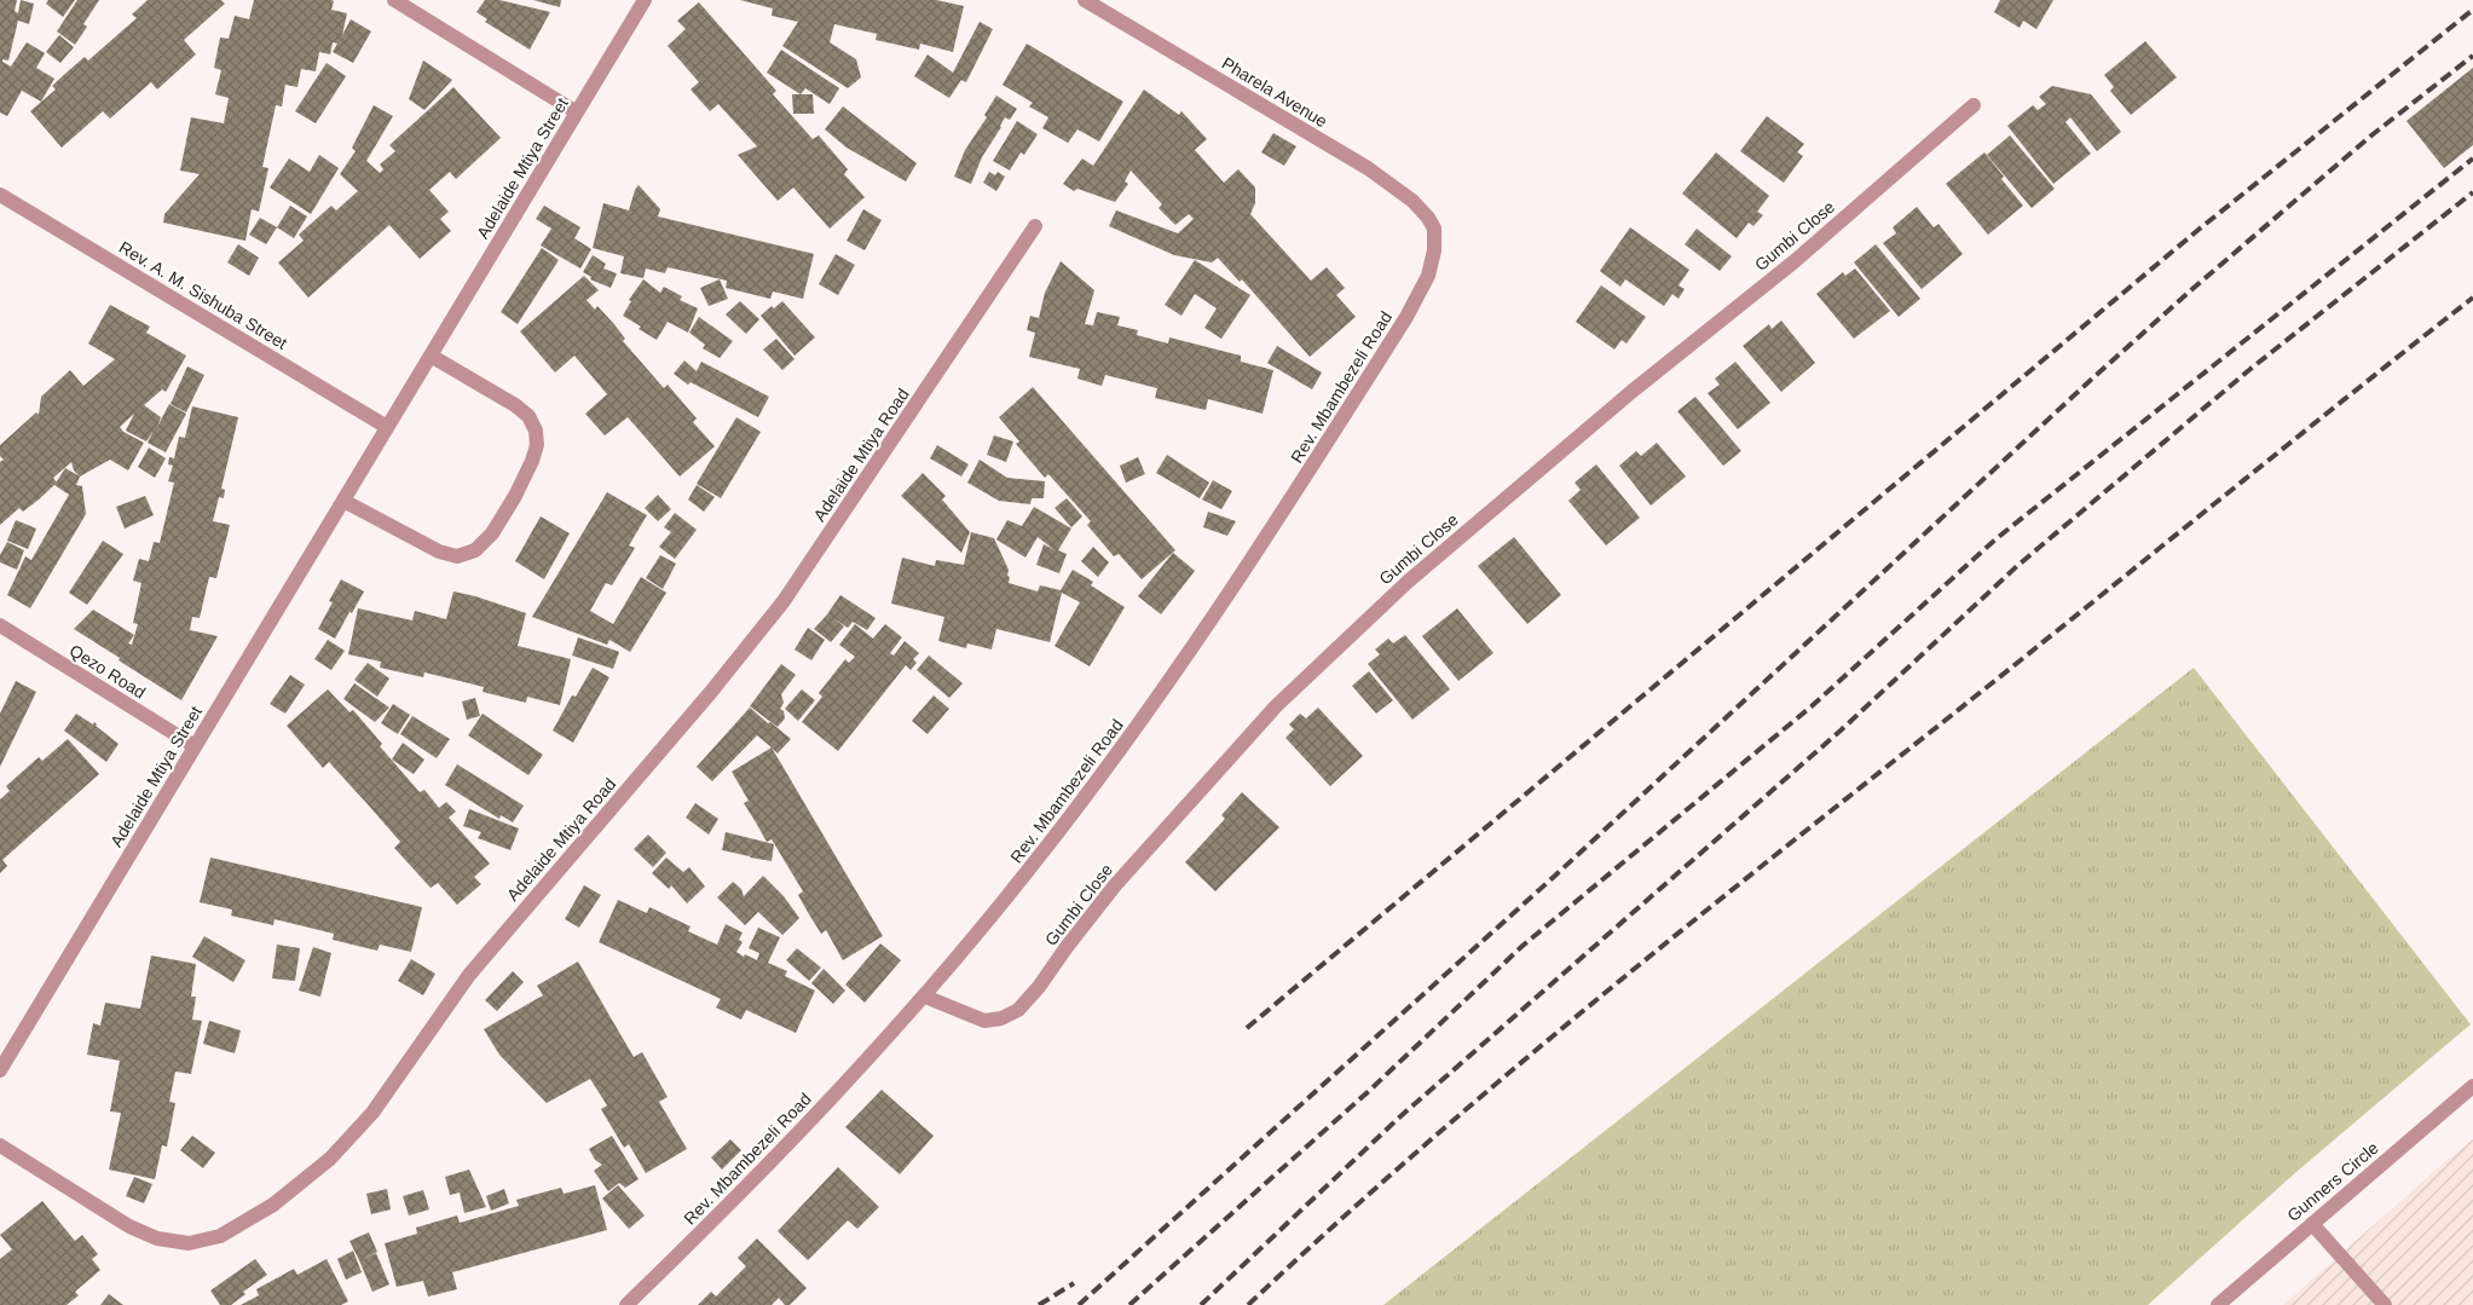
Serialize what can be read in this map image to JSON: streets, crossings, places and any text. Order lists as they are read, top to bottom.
{
  "streets": {
    "street": [
      "Pharela Avenue",
      "Adelaide Mtiya Street",
      "Gumbi Close",
      "Rev. A. M. Sishuba Street",
      "Rev. Mbambezeli Road",
      "Adelaide Mtiya Road",
      "Qezo Road",
      "Gunners Circle"
    ]
  },
  "crossings": [
    ["Pharela Avenue", "Rev. Mbambezeli Road"],
    ["Adelaide Mtiya Street", "Rev. A. M. Sishuba Street"],
    ["Adelaide Mtiya Street", "Qezo Road"],
    ["Gumbi Close", "Rev. Mbambezeli Road"]
  ]
}
